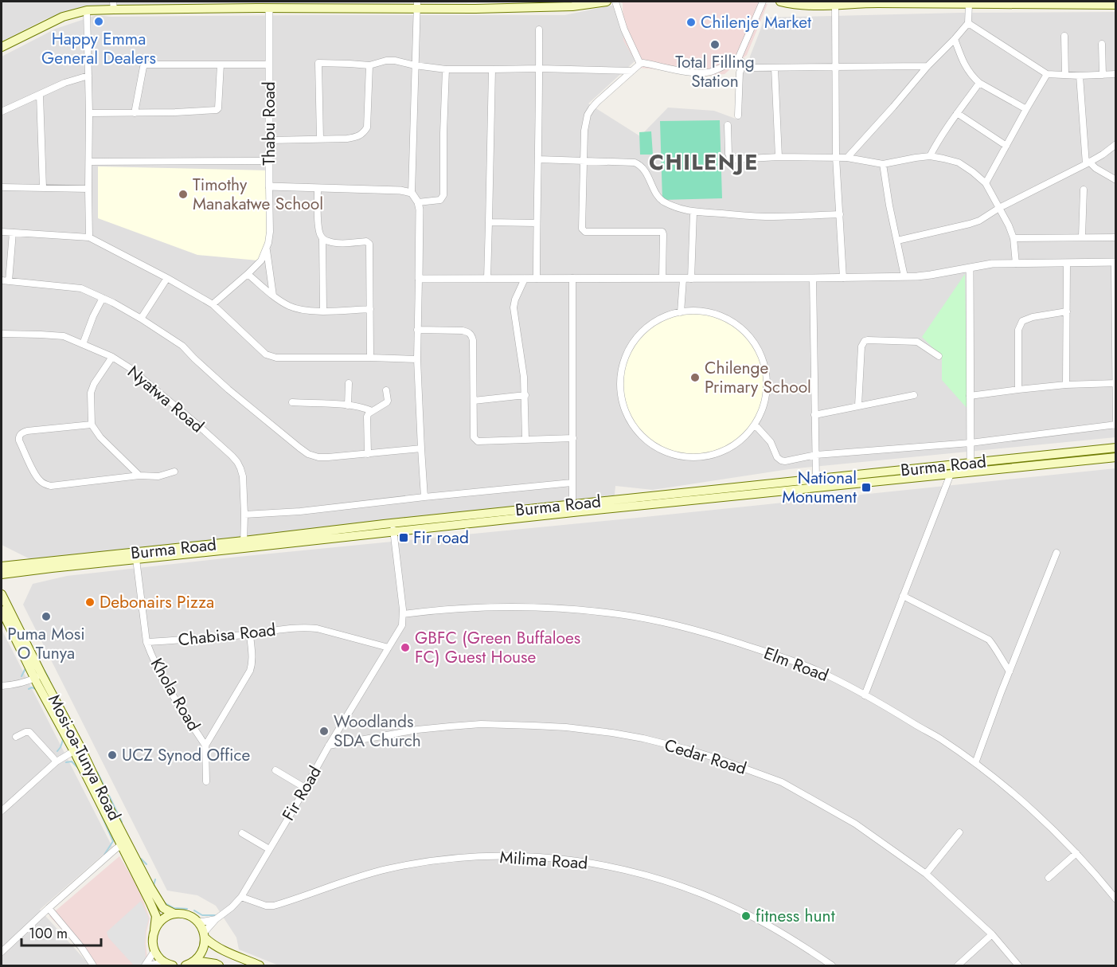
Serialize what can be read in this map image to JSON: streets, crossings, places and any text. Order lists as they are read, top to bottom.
{
  "streets": {
    "main road": ["Burma Road", "Mosi-oa-Tunya Road"],
    "street": [
      "Thabu Road",
      "Nyatwa Road",
      "Chabisa Road",
      "Elm Road",
      "Khola Road",
      "Cedar Road",
      "Fir Road",
      "Milima Road"
    ]
  },
  "crossings": [
    ["Nyatwa Road", "Burma Road"],
    ["Burma Road", "Fir Road"],
    ["Chabisa Road", "Khola Road"],
    ["Chabisa Road", "Fir Road"],
    ["Elm Road", "Fir Road"],
    ["Cedar Road", "Fir Road"],
    ["Fir Road", "Milima Road"]
  ],
  "districts": ["CHILENJE"],
  "places": {
    "other": [
      "Happy Emma General Dealers",
      "Chilenje Market",
      "Total Filling Station",
      "Timothy Manakatwe School",
      "Chilenge Primary School",
      "Debonairs Pizza",
      "Puma Mosi O Tunya",
      "GBFC (Green Buffaloes FC) Guest House",
      "Woodlands SDA Church",
      "UCZ Synod Office",
      "fitness hunt"
    ],
    "transit": ["National Monument", "Fir road"]
  },
  "scale_bar": "100 m"
}
